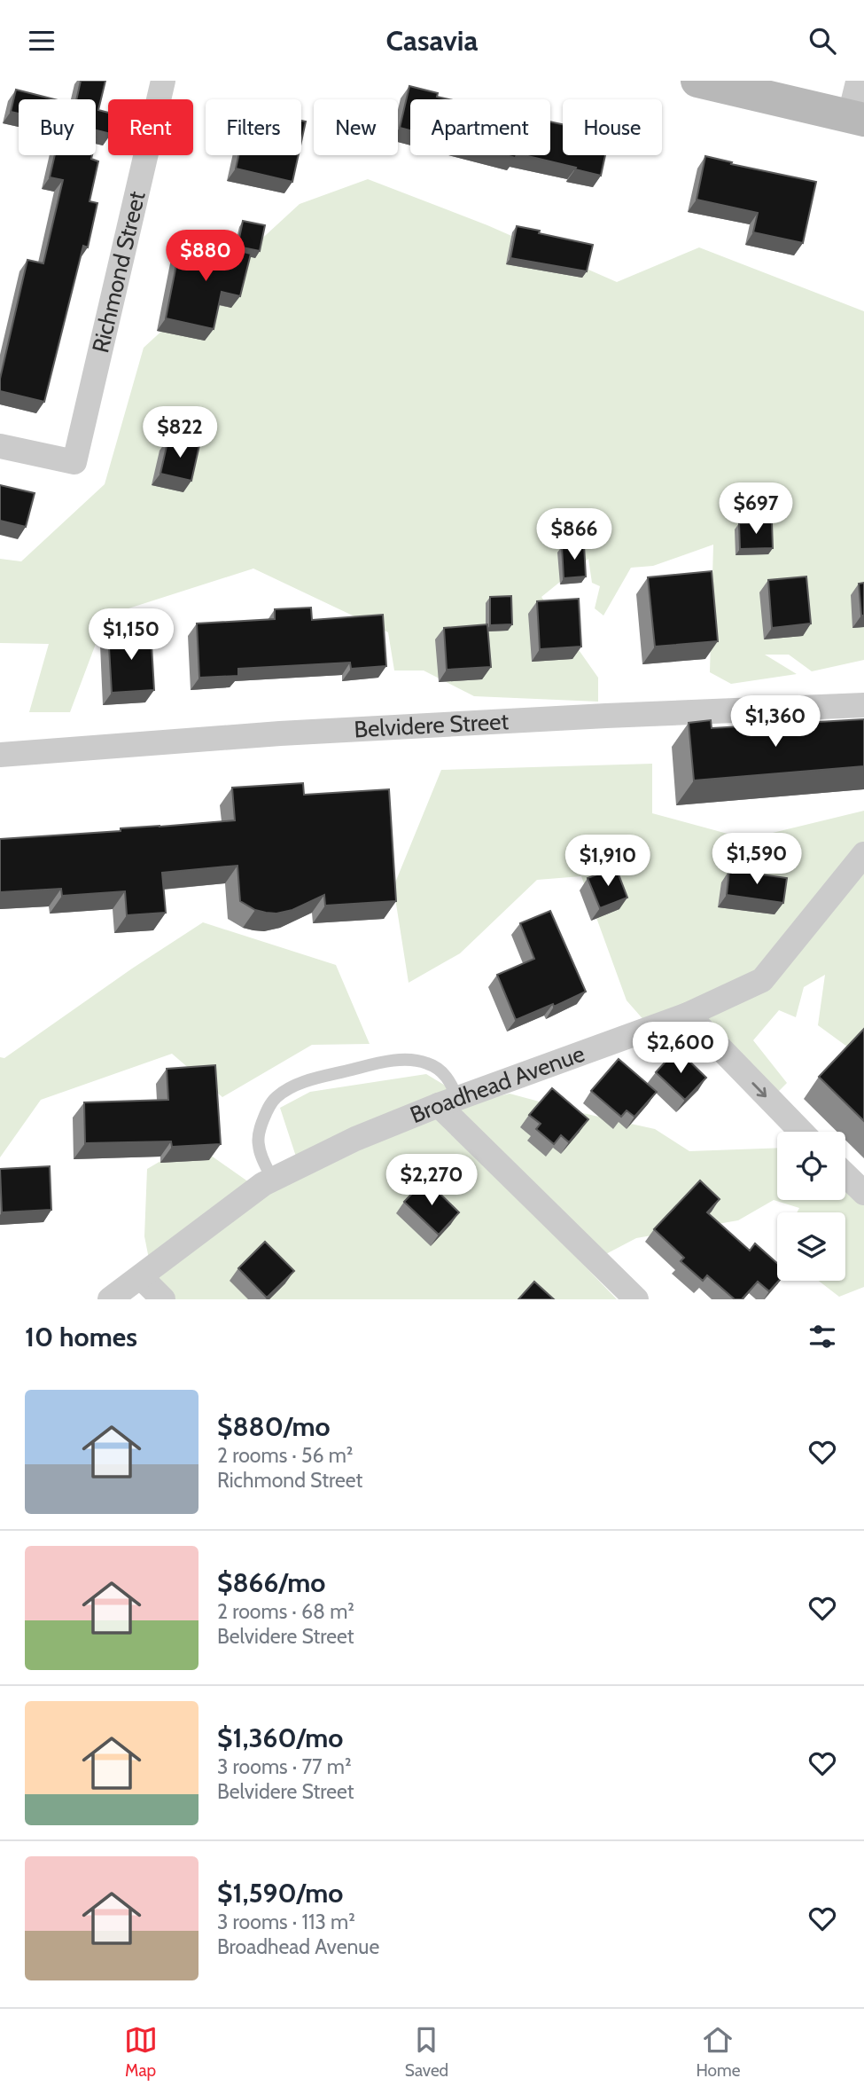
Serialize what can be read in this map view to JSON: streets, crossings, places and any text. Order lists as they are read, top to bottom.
{
  "streets": {
    "street": ["Richmond Street", "Belvidere Street", "Broadhead Avenue"]
  },
  "page": {
    "header": "Casavia",
    "chip": [
      "Buy",
      "Rent",
      "Filters",
      "New",
      "Apartment",
      "House"
    ],
    "price": [
      "$880",
      "$822",
      "$697",
      "$866",
      "$1,150",
      "$1,360",
      "$1,590",
      "$1,910",
      "$2,600",
      "$2,270"
    ],
    "heading": "10 homes",
    "list": [
      {
        "name": "$880/mo",
        "note": "2 rooms · 56 m² · Richmond Street"
      },
      {
        "name": "$866/mo",
        "note": "2 rooms · 68 m² · Belvidere Street"
      },
      {
        "name": "$1,360/mo",
        "note": "3 rooms · 77 m² · Belvidere Street"
      },
      {
        "name": "$1,590/mo",
        "note": "3 rooms · 113 m² · Broadhead Avenue"
      }
    ],
    "tabs": ["Map", "Saved", "Home"]
  }
}
